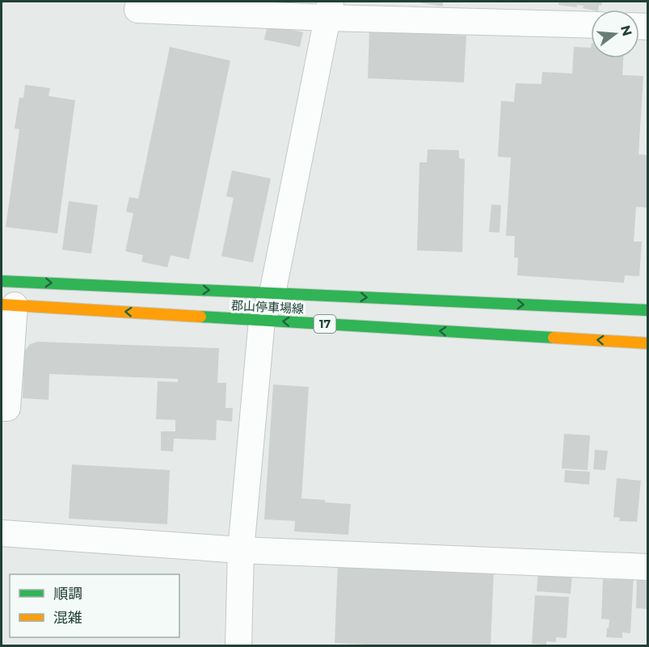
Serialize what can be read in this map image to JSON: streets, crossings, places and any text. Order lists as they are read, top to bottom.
{
  "streets": {
    "main road": ["郡山停車場線", "17"]
  },
  "legend": ["順調", "混雑"],
  "north": "right"
}
